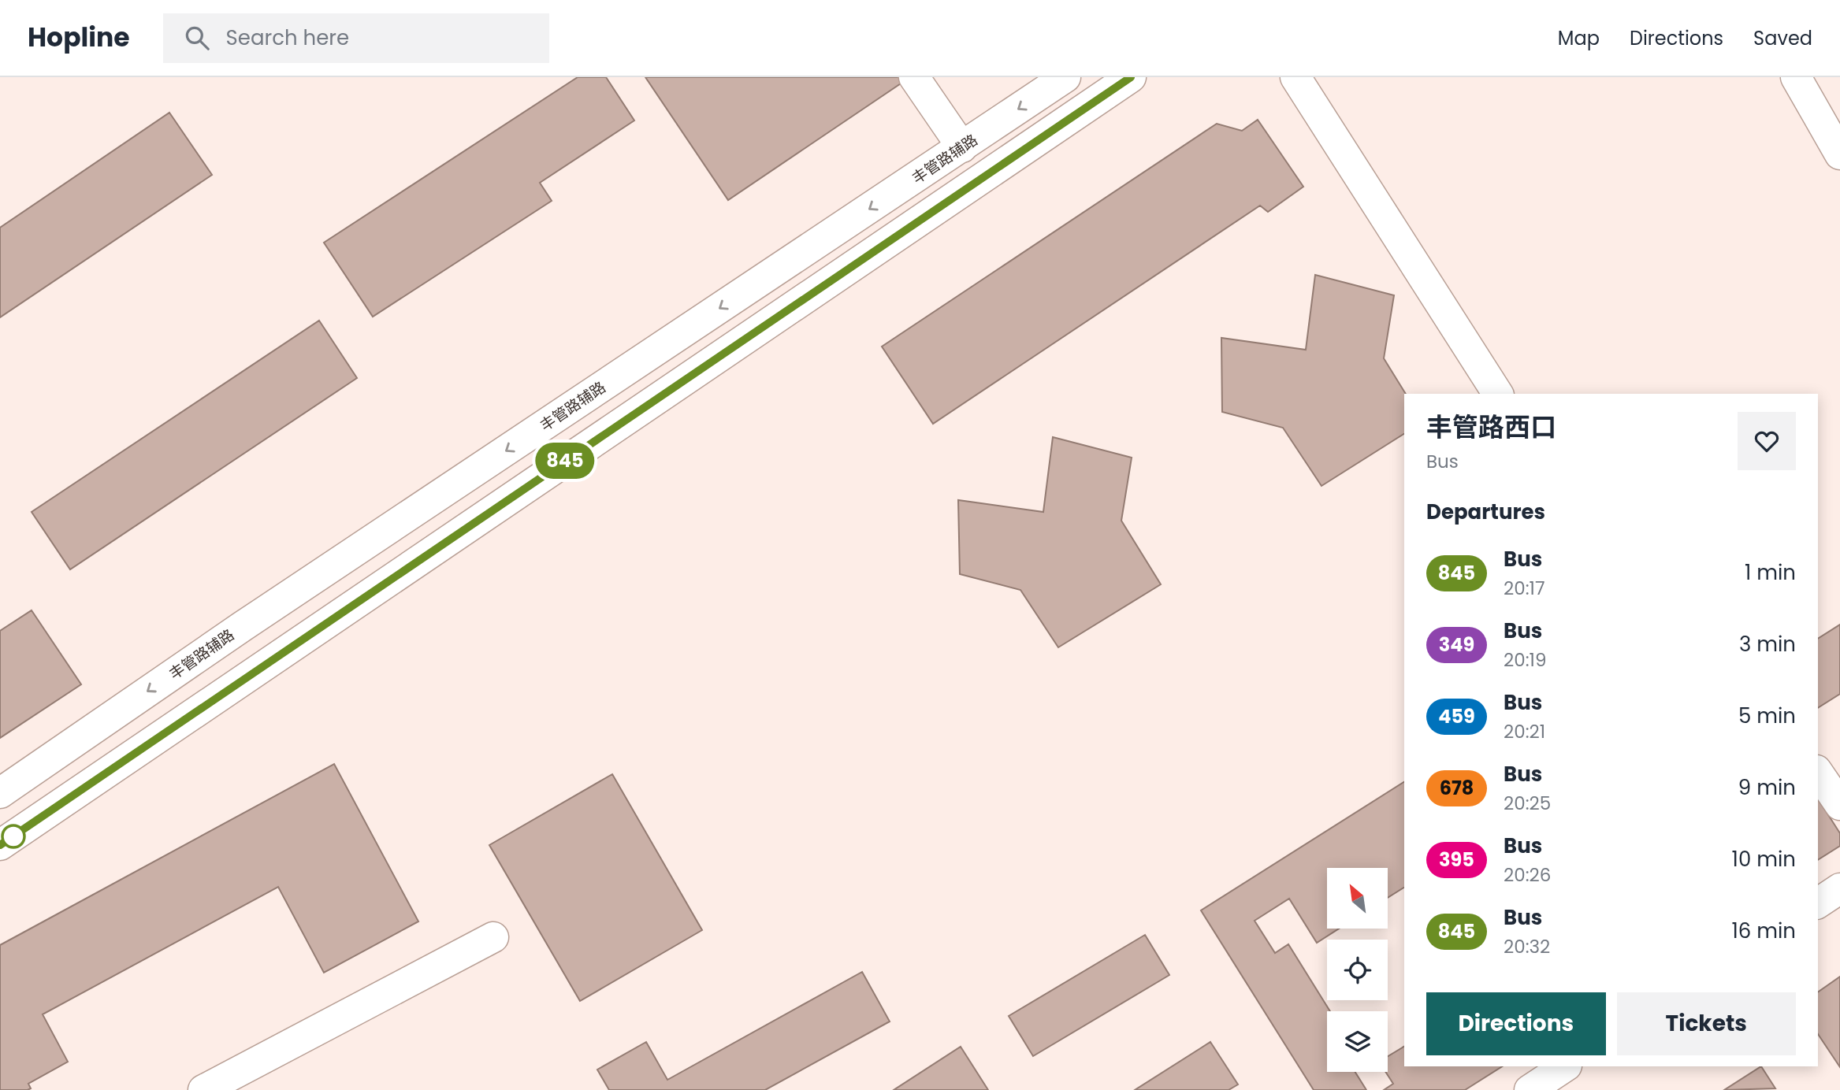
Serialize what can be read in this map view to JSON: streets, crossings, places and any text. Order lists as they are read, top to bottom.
{
  "streets": {
    "street": ["丰管路辅路"]
  },
  "lines": ["bus line 845"],
  "north": "top left",
  "page": {
    "header": "Hopline",
    "search": "Search here",
    "nav": ["Map", "Directions", "Saved"],
    "on_map": "845",
    "heading": [
      ["丰管路西口", "Bus"],
      "Departures"
    ],
    "list": [
      {
        "mark": "845",
        "name": "Bus",
        "note": "20:17",
        "value": "1 min"
      },
      {
        "mark": "349",
        "name": "Bus",
        "note": "20:19",
        "value": "3 min"
      },
      {
        "mark": "459",
        "name": "Bus",
        "note": "20:21",
        "value": "5 min"
      },
      {
        "mark": "678",
        "name": "Bus",
        "note": "20:25",
        "value": "9 min"
      },
      {
        "mark": "395",
        "name": "Bus",
        "note": "20:26",
        "value": "10 min"
      },
      {
        "mark": "845",
        "name": "Bus",
        "note": "20:32",
        "value": "16 min"
      }
    ],
    "buttons": ["Directions", "Tickets"]
  }
}
